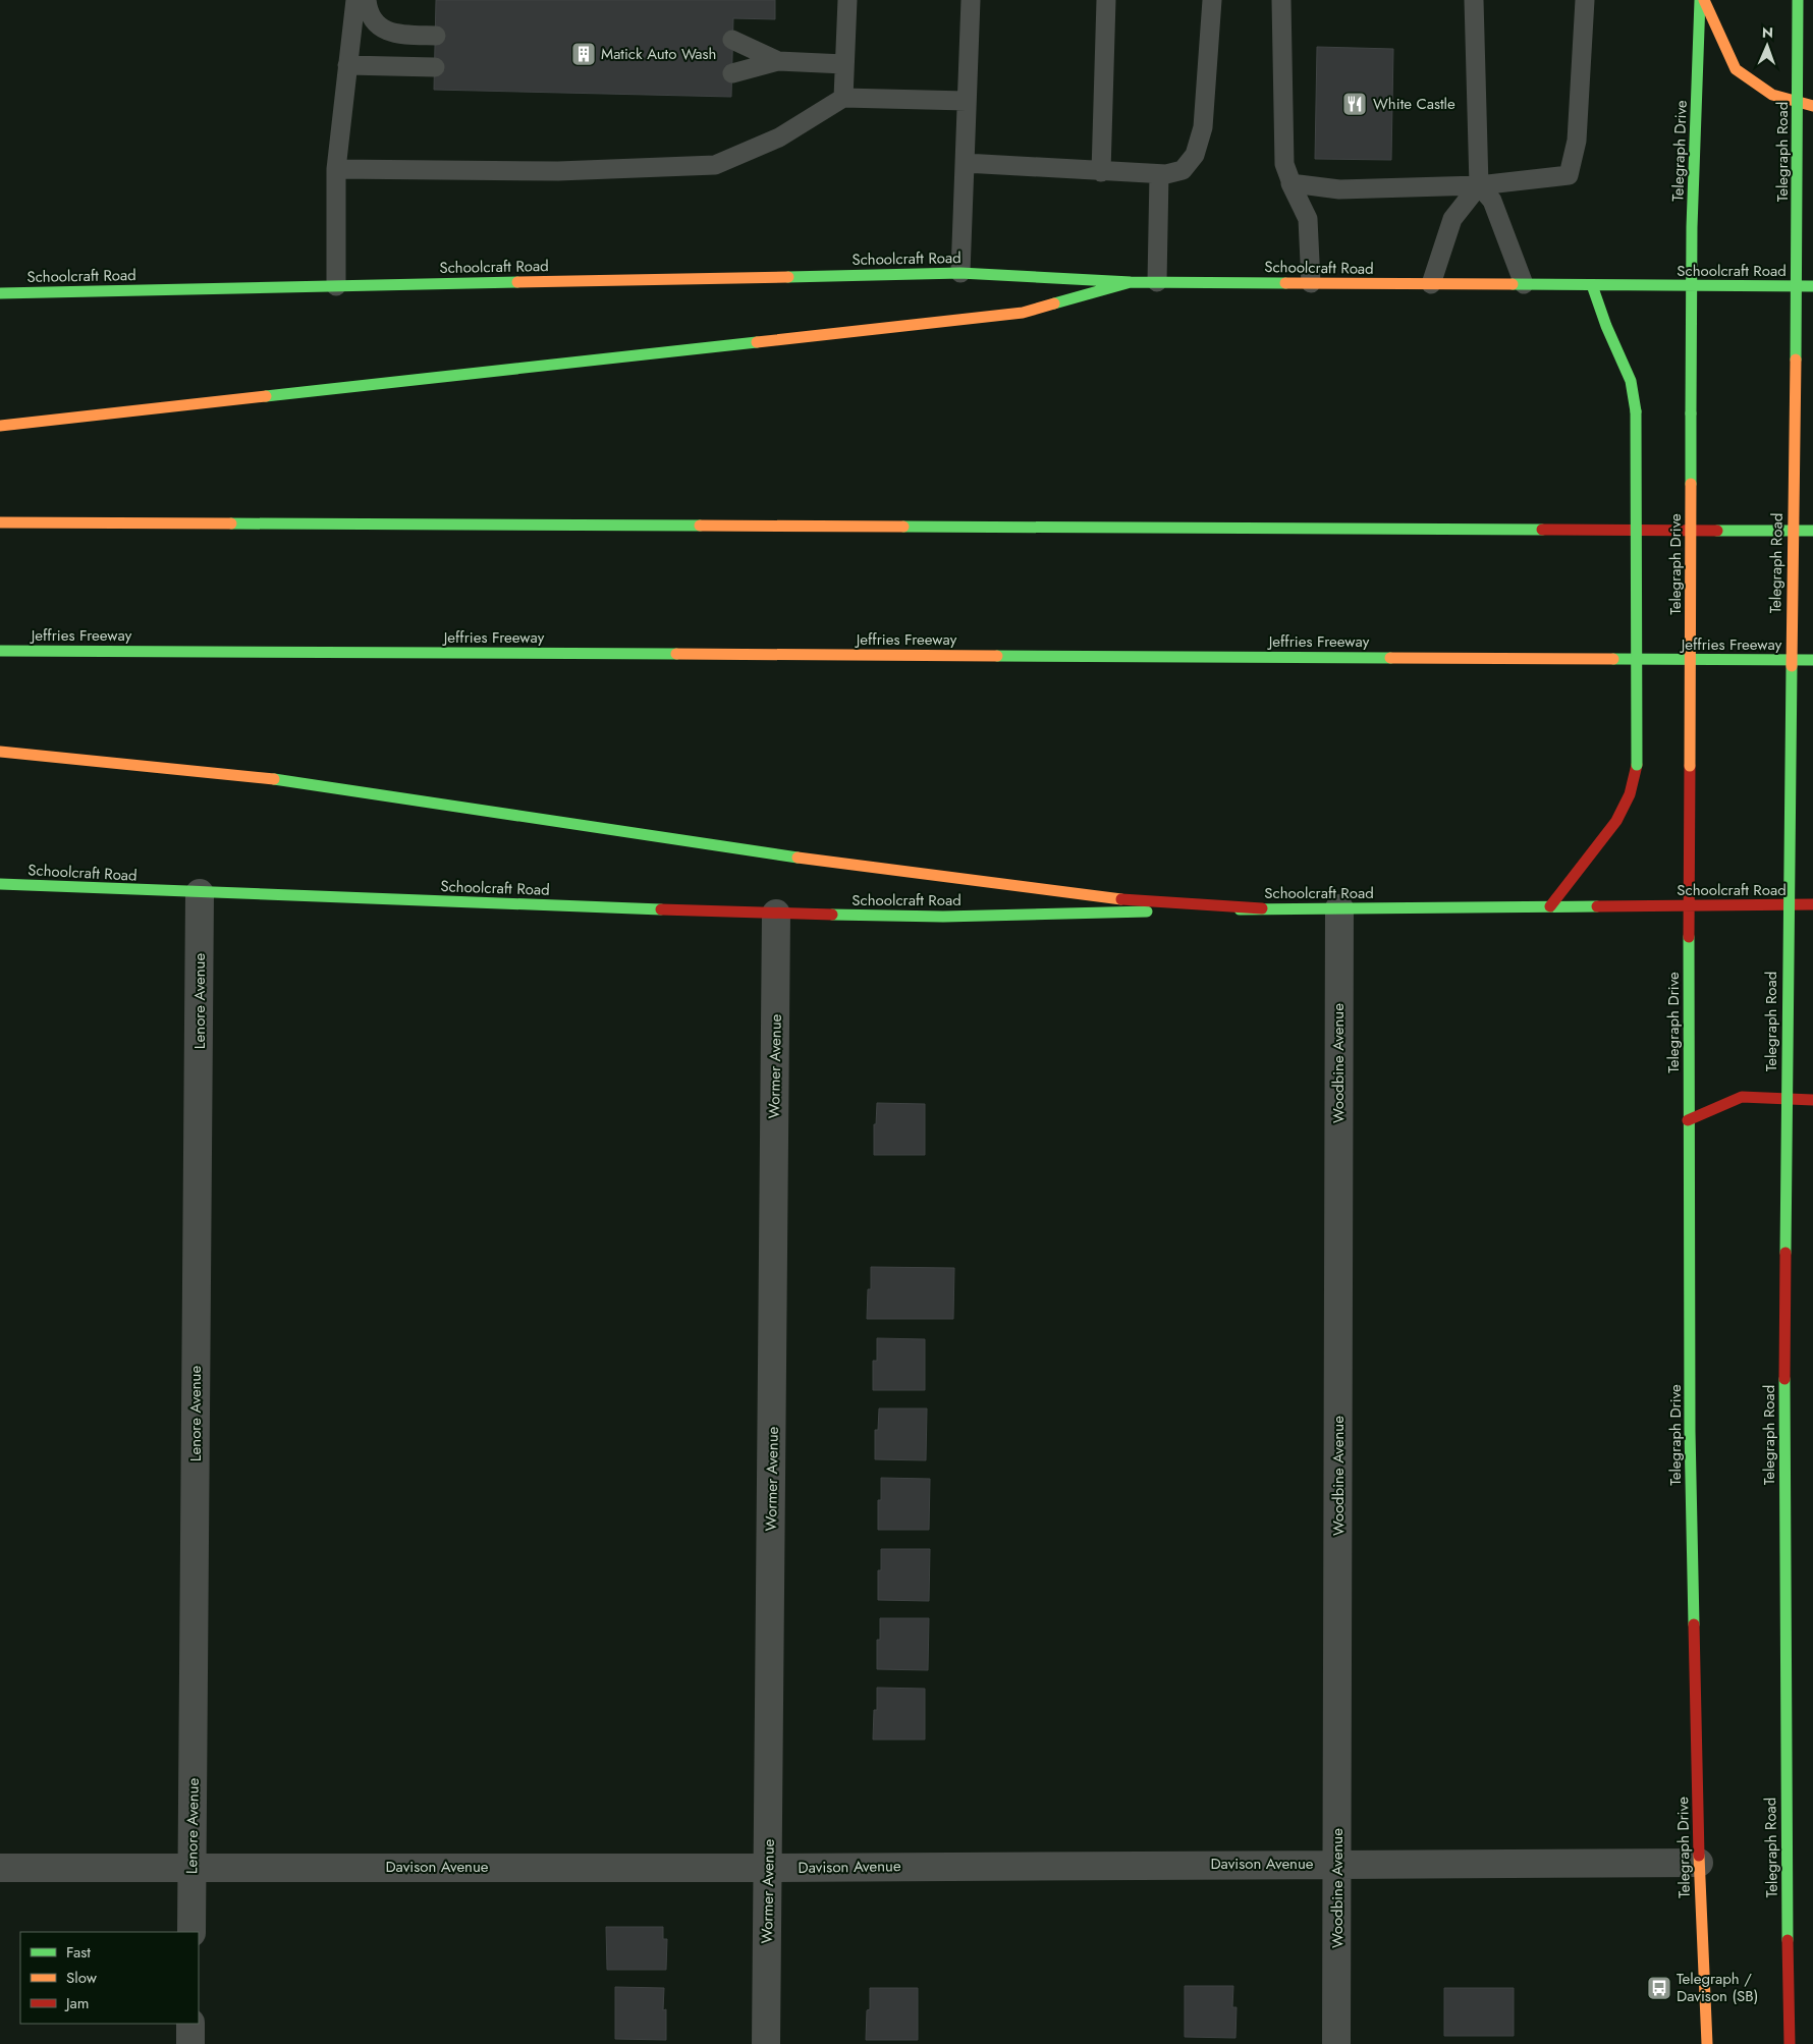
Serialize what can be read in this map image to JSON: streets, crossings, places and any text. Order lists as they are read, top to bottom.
{
  "streets": {
    "main road": [
      "Telegraph Drive",
      "Telegraph Road",
      "Schoolcraft Road",
      "Jeffries Freeway"
    ],
    "street": [
      "Lenore Avenue",
      "Woodbine Avenue",
      "Wormer Avenue",
      "Davison Avenue"
    ]
  },
  "crossings": [
    ["Telegraph Drive", "Schoolcraft Road"],
    ["Telegraph Drive", "Davison Avenue"],
    ["Schoolcraft Road", "Lenore Avenue"],
    ["Schoolcraft Road", "Woodbine Avenue"],
    ["Schoolcraft Road", "Wormer Avenue"],
    ["Lenore Avenue", "Davison Avenue"],
    ["Woodbine Avenue", "Davison Avenue"],
    ["Wormer Avenue", "Davison Avenue"]
  ],
  "places": {
    "building": ["Matick Auto Wash"],
    "restaurant": ["White Castle"],
    "bus stop": ["Telegraph / Davison (SB)"]
  },
  "legend": ["Fast", "Slow", "Jam"],
  "north": "top"
}
